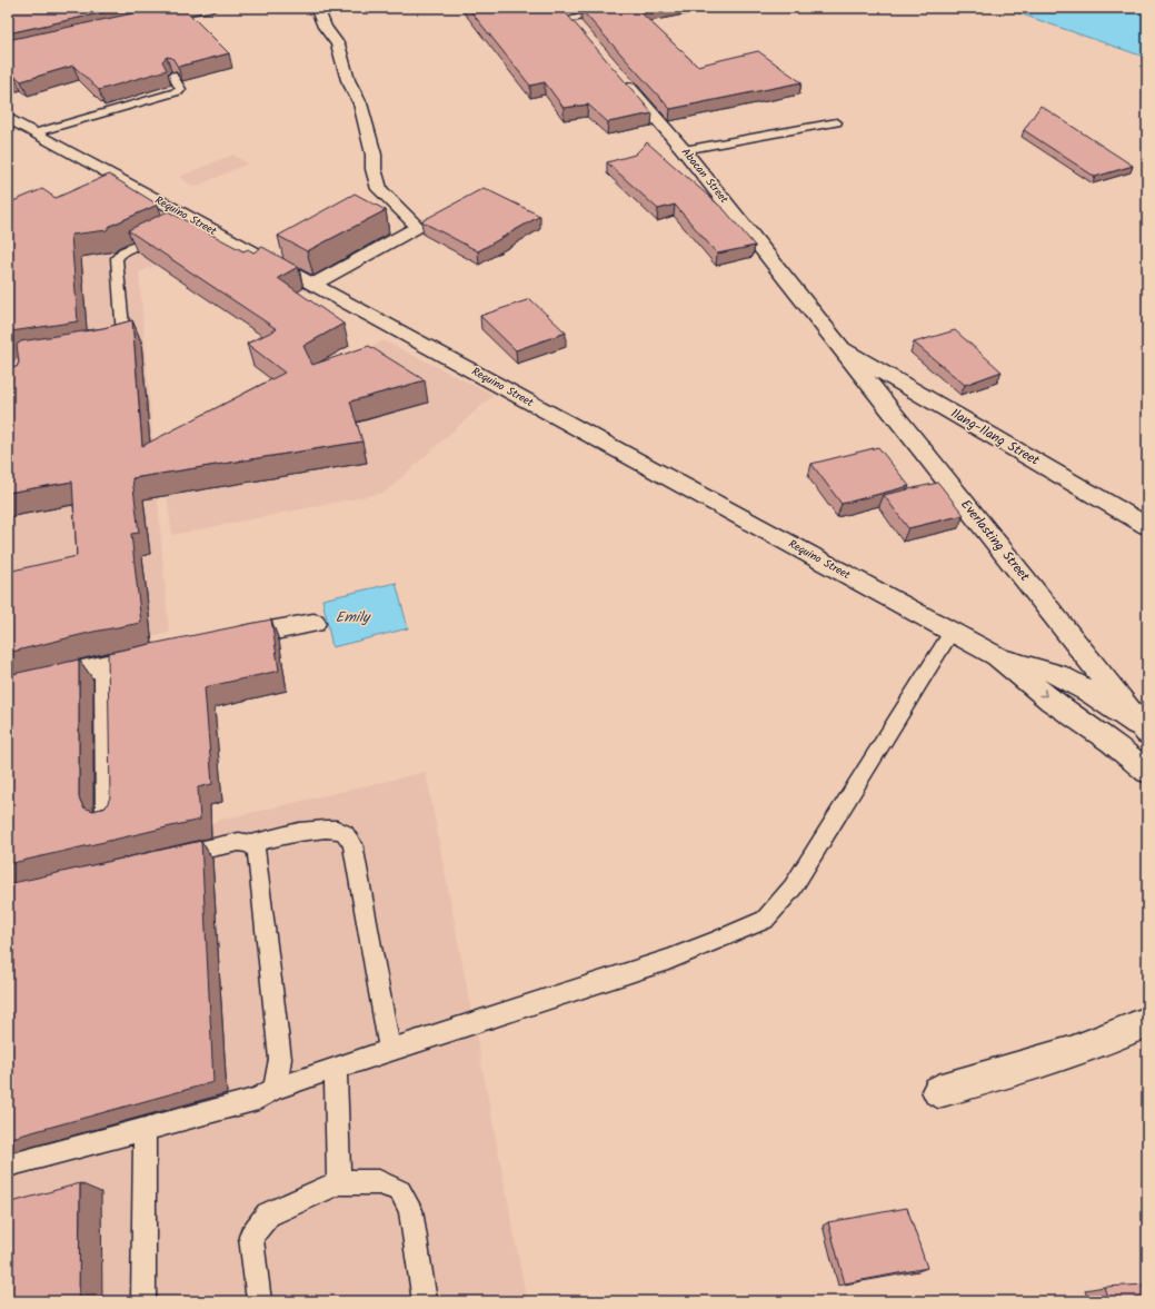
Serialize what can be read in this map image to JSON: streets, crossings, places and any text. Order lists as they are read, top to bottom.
{
  "streets": {
    "street": [
      "Abacan Street",
      "Requino Street",
      "Ilang-Ilang Street",
      "Everlasting Street"
    ]
  },
  "crossings": [
    ["Abacan Street", "Ilang-Ilang Street"],
    ["Abacan Street", "Everlasting Street"],
    ["Requino Street", "Everlasting Street"],
    ["Ilang-Ilang Street", "Everlasting Street"]
  ],
  "water": ["Emily"]
}
